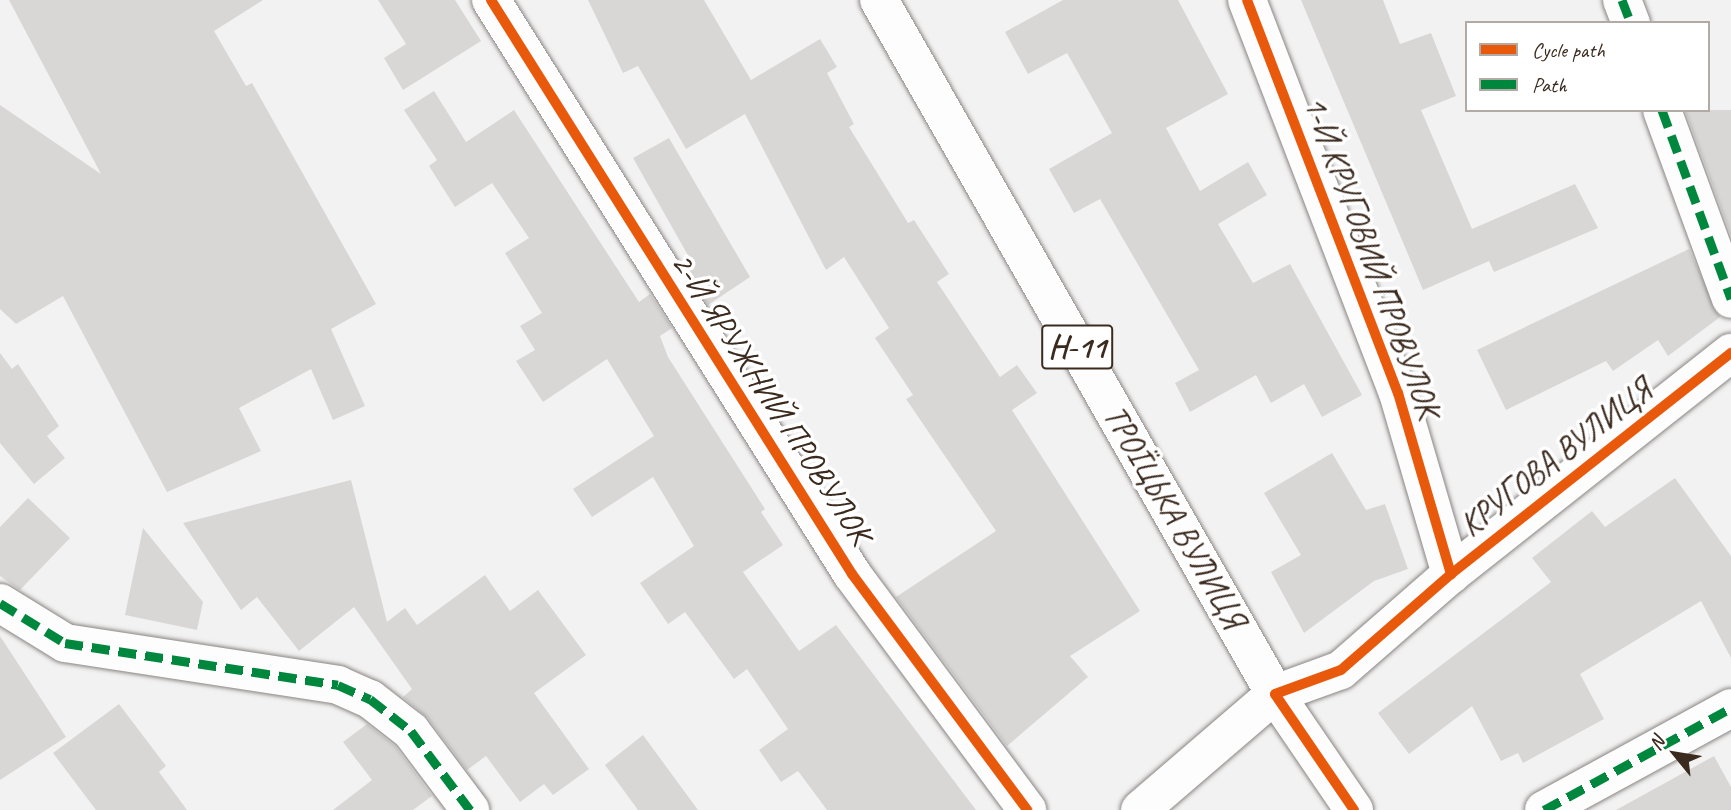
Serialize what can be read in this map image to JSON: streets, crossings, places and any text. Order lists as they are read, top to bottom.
{
  "streets": {
    "street": [
      "1-Й КРУГОВИЙ ПРОВУЛОК",
      "Н-11",
      "2-Й ЯРУЖНИЙ ПРОВУЛОК",
      "КРУГОВА ВУЛИЦЯ",
      "ТРОЇЦЬКА ВУЛИЦЯ"
    ]
  },
  "crossings": [
    ["1-Й КРУГОВИЙ ПРОВУЛОК", "КРУГОВА ВУЛИЦЯ"],
    ["КРУГОВА ВУЛИЦЯ", "ТРОЇЦЬКА ВУЛИЦЯ"]
  ],
  "legend": ["Cycle path", "Path"],
  "north": "top left"
}
